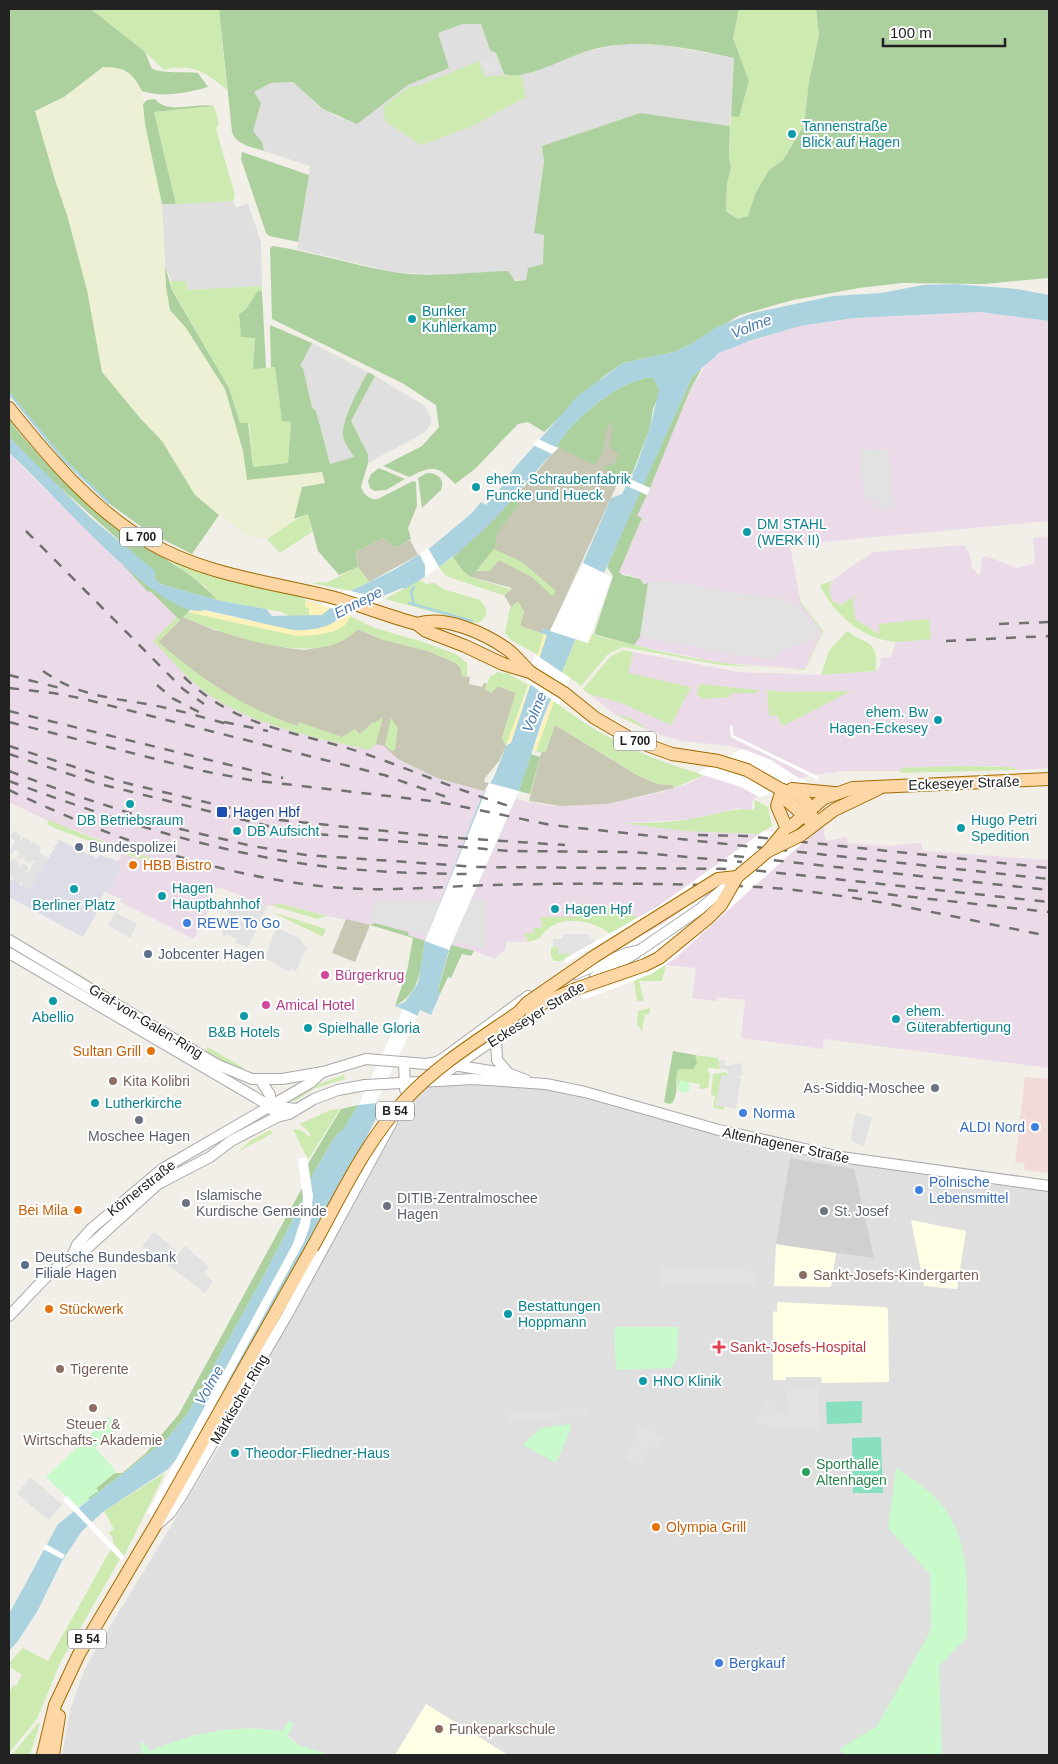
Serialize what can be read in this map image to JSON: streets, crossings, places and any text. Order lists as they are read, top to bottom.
{
  "streets": {
    "main road": [
      "L 700",
      "Eckeseyer Straße",
      "B 54",
      "Märkischer Ring"
    ],
    "street": ["Graf-von-Galen-Ring", "Altenhagener Straße", "Körnerstraße"]
  },
  "crossings": [
    ["L 700", "Eckeseyer Straße"],
    ["Eckeseyer Straße", "B 54"],
    ["Eckeseyer Straße", "Altenhagener Straße"],
    ["Eckeseyer Straße", "Märkischer Ring"],
    ["Graf-von-Galen-Ring", "Altenhagener Straße"],
    ["Graf-von-Galen-Ring", "Körnerstraße"],
    ["B 54", "Märkischer Ring"],
    ["Altenhagener Straße", "Körnerstraße"]
  ],
  "water": ["Volme", "Ennepe"],
  "places": {
    "other": [
      "Tannenstraße Blick auf Hagen",
      "Bunker Kuhlerkamp",
      "ehem. Schraubenfabrik Funcke und Hueck",
      "DM STAHL (WERK II)",
      "ehem. Bw Hagen-Eckesey",
      "DB Betriebsraum",
      "Hugo Petri Spedition",
      "DB Aufsicht",
      "Bundespolizei",
      "HBB Bistro",
      "Berliner Platz",
      "Hagen Hauptbahnhof",
      "Hagen Hpf",
      "REWE To Go",
      "Jobcenter Hagen",
      "Bürgerkrug",
      "Abellio",
      "Amical Hotel",
      "B&B Hotels",
      "ehem. Güterabfertigung",
      "Spielhalle Gloria",
      "Sultan Grill",
      "Kita Kolibri",
      "As-Siddiq-Moschee",
      "Lutherkirche",
      "Norma",
      "Moschee Hagen",
      "ALDI Nord",
      "Polnische Lebensmittel",
      "Islamische Kurdische Gemeinde",
      "DITIB-Zentralmoschee Hagen",
      "Bei Mila",
      "St. Josef",
      "Deutsche Bundesbank Filiale Hagen",
      "Sankt-Josefs-Kindergarten",
      "Stückwerk",
      "Bestattungen Hoppmann",
      "Tigerente",
      "HNO Klinik",
      "Steuer & Wirtschafts- Akademie",
      "Theodor-Fliedner-Haus",
      "Sporthalle Altenhagen",
      "Olympia Grill",
      "Bergkauf",
      "Funkeparkschule"
    ],
    "transit": ["Hagen Hbf"],
    "health": ["Sankt-Josefs-Hospital"]
  },
  "scale_bar": "100 m"
}
